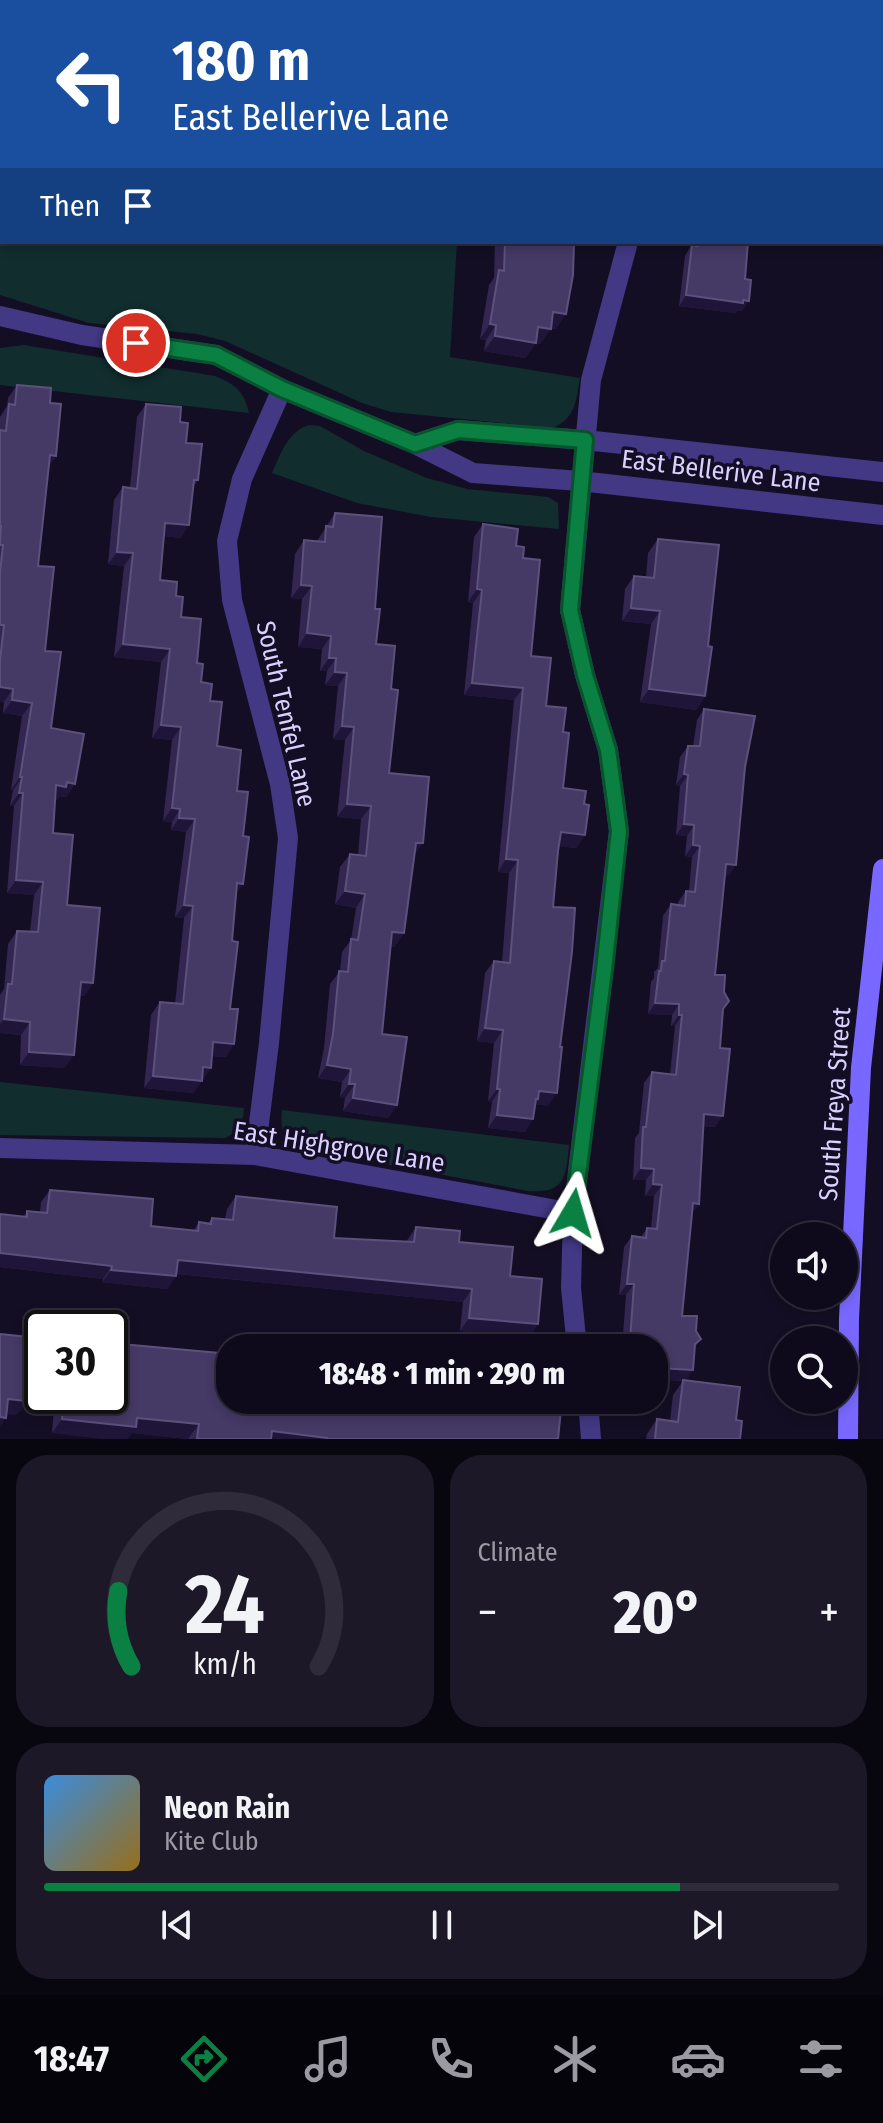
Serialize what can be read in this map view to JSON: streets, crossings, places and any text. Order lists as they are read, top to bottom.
{
  "streets": {
    "main road": ["South Freya Street"],
    "street": ["East Bellerive Lane", "South Tenfel Lane", "East Highgrove Lane"]
  },
  "crossings": [
    ["East Bellerive Lane", "South Tenfel Lane"],
    ["South Tenfel Lane", "East Highgrove Lane"]
  ],
  "page": {
    "turn": ["180 m", "East Bellerive Lane"],
    "then": "Then",
    "limit": "30",
    "trip": "18:48 · 1 min · 290 m",
    "tile": "Climate",
    "heat": ["−", "20°", "+"],
    "song": ["Neon Rain", "Kite Club"],
    "tabs": "18:47",
    "gauge": ["24", "km/h"]
  }
}
